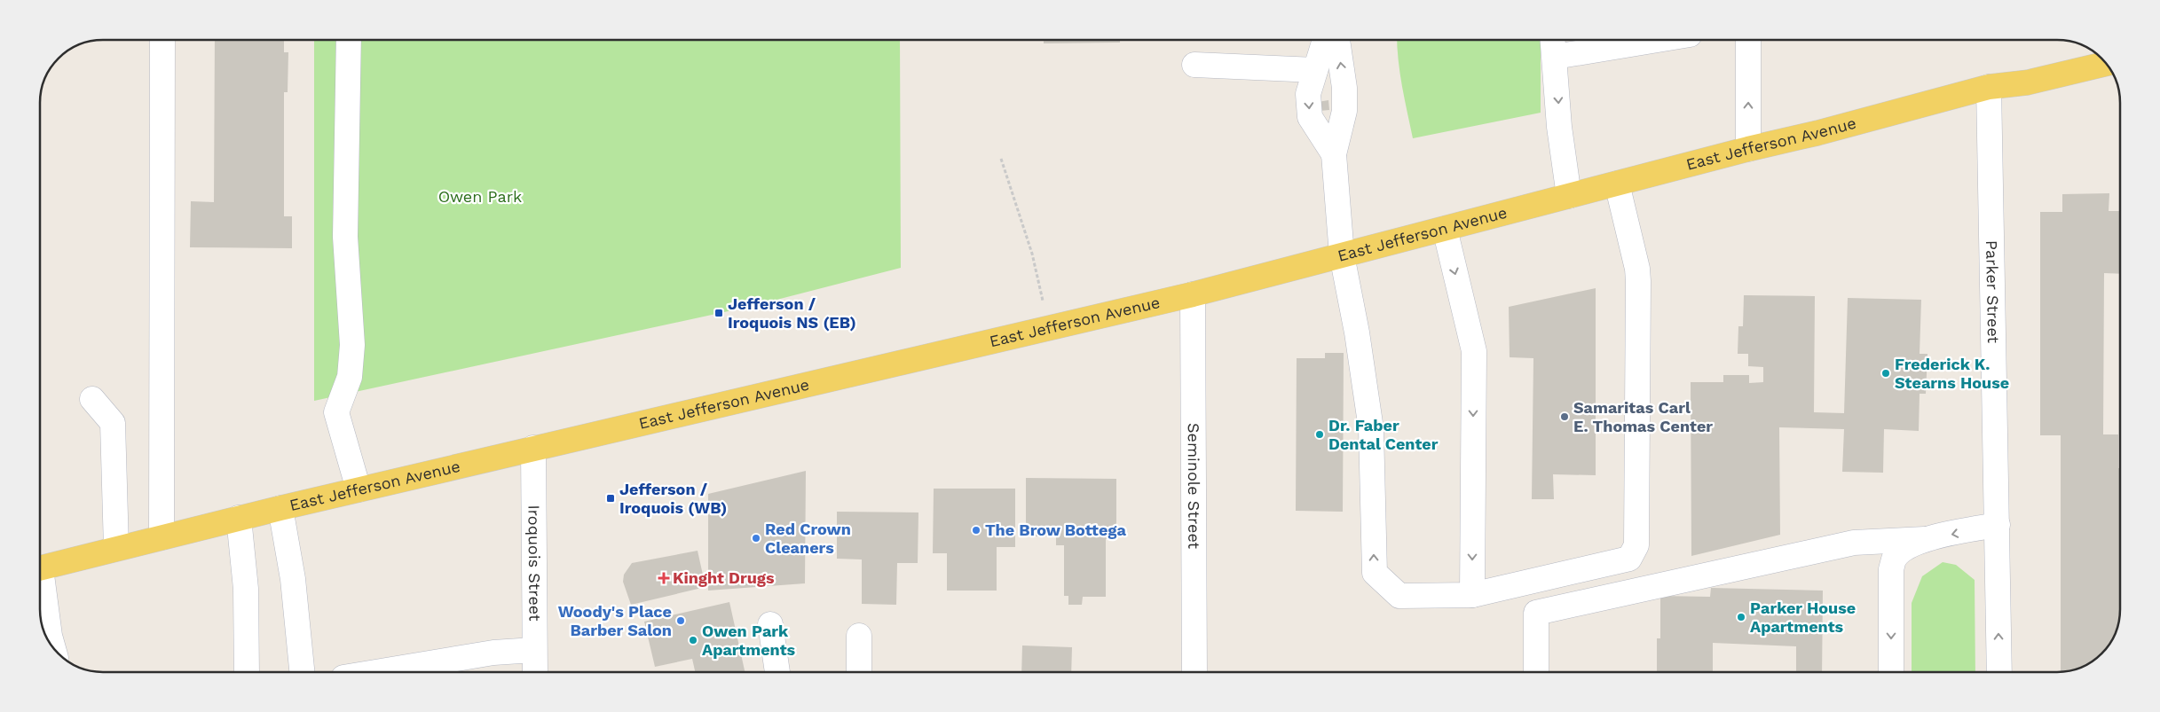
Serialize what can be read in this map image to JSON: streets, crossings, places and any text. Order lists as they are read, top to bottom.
{
  "streets": {
    "main road": ["East Jefferson Avenue"],
    "street": ["Parker Street", "Seminole Street", "Iroquois Street"]
  },
  "crossings": [
    ["East Jefferson Avenue", "Parker Street"],
    ["East Jefferson Avenue", "Seminole Street"],
    ["East Jefferson Avenue", "Iroquois Street"]
  ],
  "parks": ["Owen Park"],
  "places": {
    "transit": ["Jefferson / Iroquois NS (EB)", "Jefferson / Iroquois (WB)"],
    "other": [
      "Frederick K. Stearns House",
      "Samaritas Carl E. Thomas Center",
      "Dr. Faber Dental Center",
      "The Brow Bottega",
      "Red Crown Cleaners",
      "Parker House Apartments",
      "Woody's Place Barber Salon",
      "Owen Park Apartments"
    ],
    "health": ["Kinght Drugs"]
  }
}
